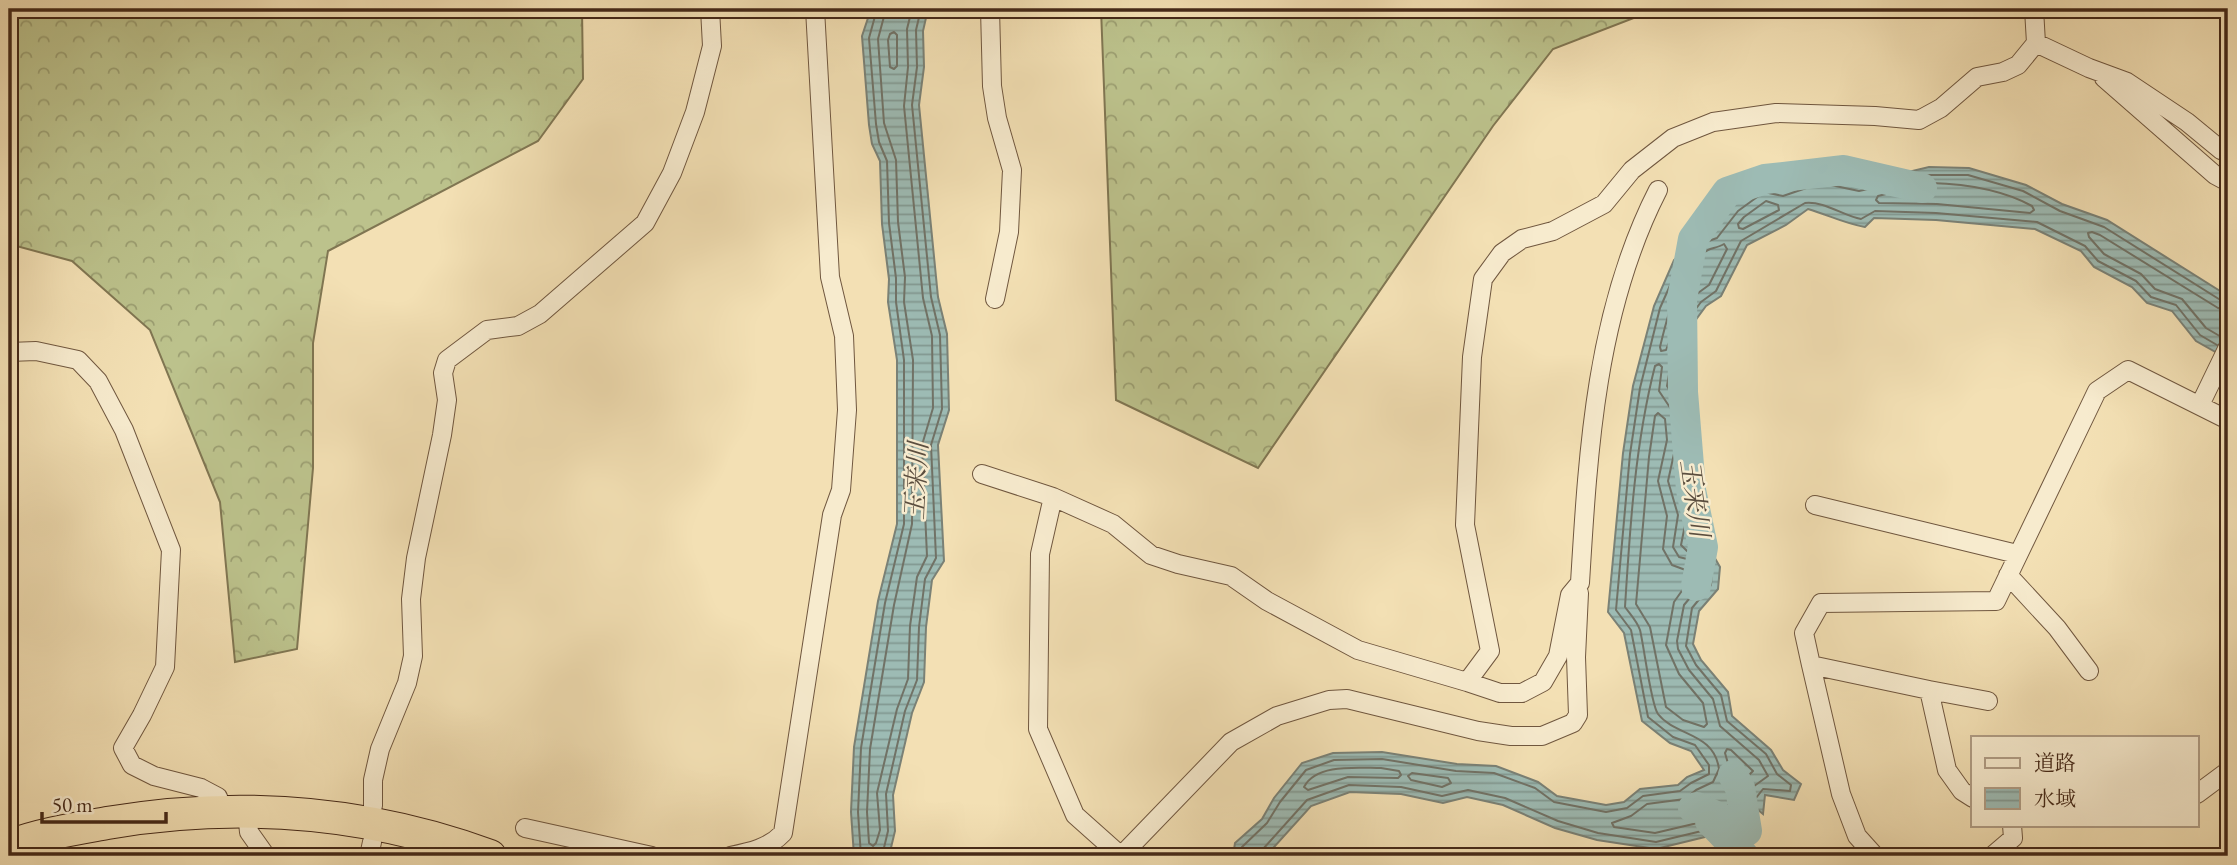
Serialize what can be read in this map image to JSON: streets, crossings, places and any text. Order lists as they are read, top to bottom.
{
  "water": ["玉来川"],
  "legend": ["道路", "水域"],
  "scale_bar": "50 m"
}
